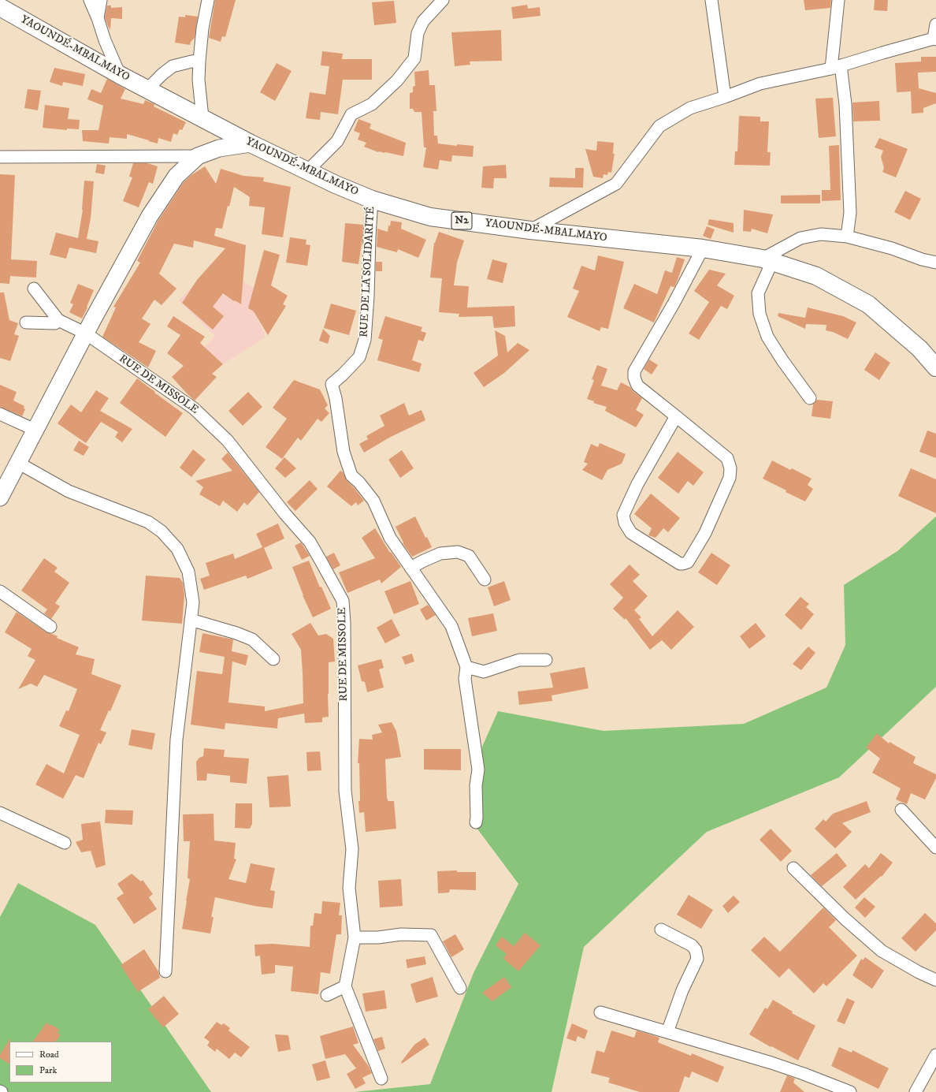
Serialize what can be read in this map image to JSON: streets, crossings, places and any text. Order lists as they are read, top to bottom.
{
  "streets": {
    "highway": ["YAOUNDÉ-MBALMAYO", "N2"],
    "street": ["RUE DE LA SOLIDARITÉ", "RUE DE MISSOLE"]
  },
  "crossings": [
    ["YAOUNDÉ-MBALMAYO", "RUE DE LA SOLIDARITÉ"]
  ],
  "legend": ["Road", "Park"]
}
